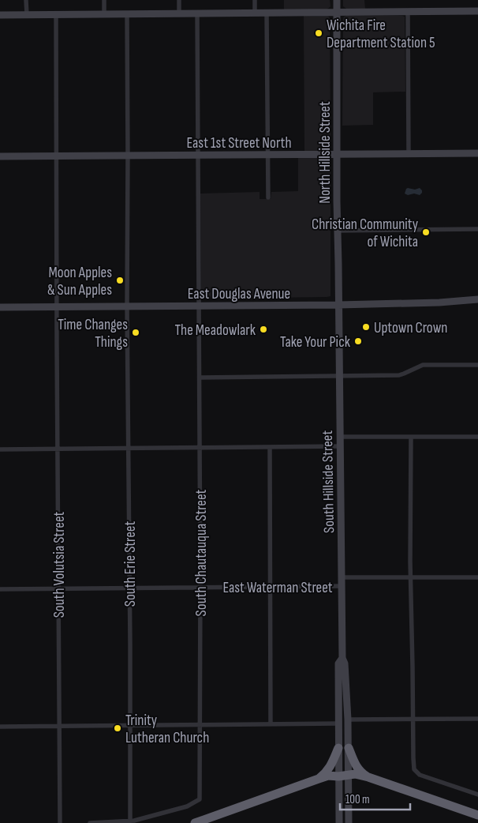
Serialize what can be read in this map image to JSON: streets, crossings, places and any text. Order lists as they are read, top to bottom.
{
  "streets": {
    "main road": [
      "East 1st Street North",
      "North Hillside Street",
      "East Douglas Avenue",
      "South Hillside Street"
    ],
    "street": [
      "South Chautauqua Street",
      "South Erie Street",
      "South Volutsia Street",
      "East Waterman Street"
    ]
  },
  "crossings": [
    ["East 1st Street North", "North Hillside Street"],
    ["East 1st Street North", "South Chautauqua Street"],
    ["East 1st Street North", "South Erie Street"],
    ["East 1st Street North", "South Volutsia Street"],
    ["North Hillside Street", "East Douglas Avenue"],
    ["North Hillside Street", "South Hillside Street"],
    ["East Douglas Avenue", "South Hillside Street"],
    ["East Douglas Avenue", "South Chautauqua Street"],
    ["East Douglas Avenue", "South Erie Street"],
    ["East Douglas Avenue", "South Volutsia Street"],
    ["South Hillside Street", "East Waterman Street"],
    ["South Chautauqua Street", "South Erie Street"],
    ["South Chautauqua Street", "East Waterman Street"],
    ["South Erie Street", "East Waterman Street"],
    ["South Volutsia Street", "East Waterman Street"]
  ],
  "places": [
    "Wichita Fire Department Station 5",
    "Christian Community of Wichita",
    "Moon Apples & Sun Apples",
    "Uptown Crown",
    "The Meadowlark",
    "Time Changes Things",
    "Take Your Pick",
    "Trinity Lutheran Church"
  ],
  "scale_bar": "100 m"
}
